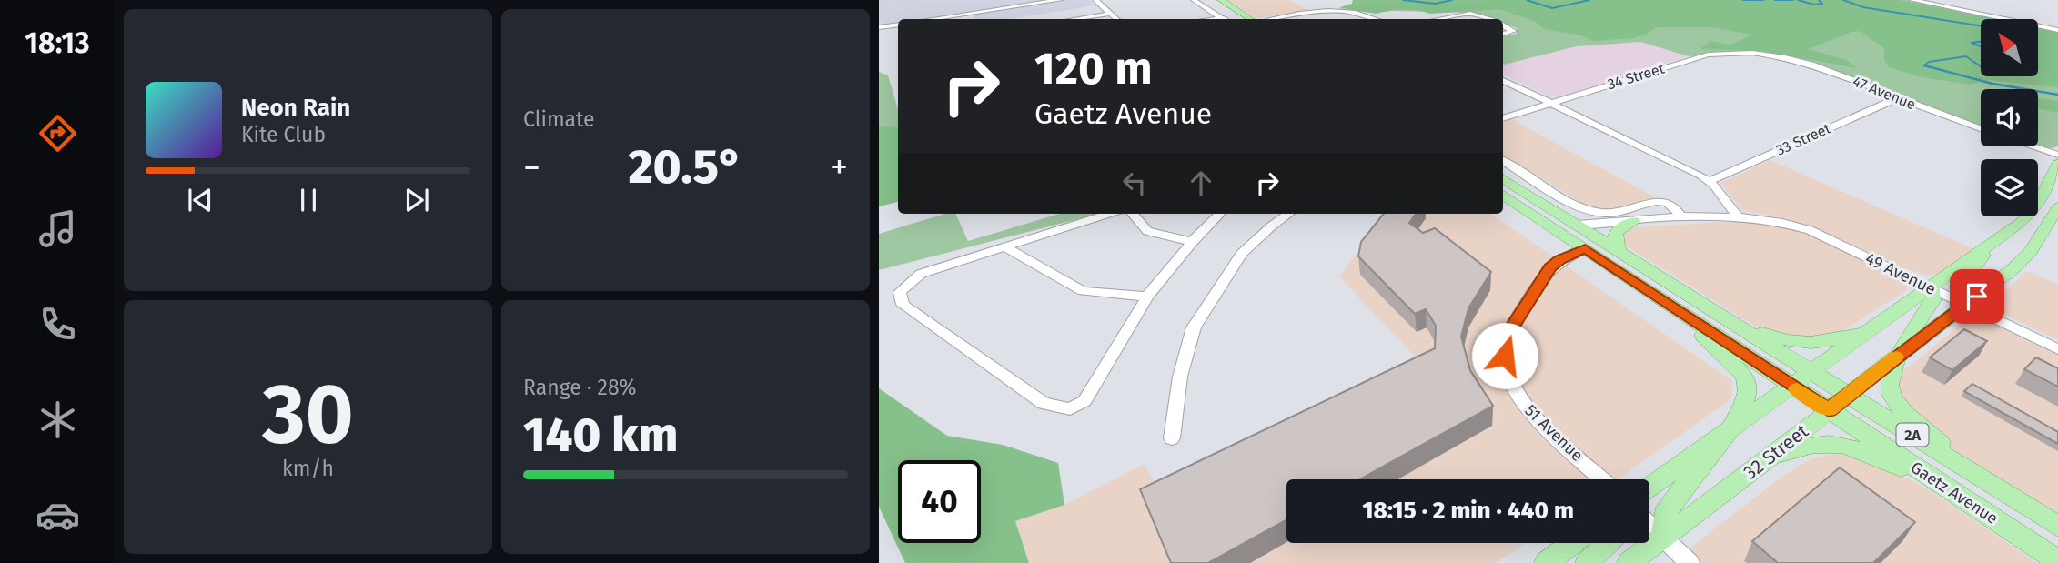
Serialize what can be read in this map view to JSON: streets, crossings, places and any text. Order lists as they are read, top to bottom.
{
  "streets": {
    "main road": ["2A", "32 Street", "Gaetz Avenue"],
    "street": [
      "34 Street",
      "47 Avenue",
      "33 Street",
      "49 Avenue",
      "51 Avenue"
    ]
  },
  "crossings": [
    ["34 Street", "47 Avenue"],
    ["47 Avenue", "33 Street"],
    ["49 Avenue", "32 Street"],
    ["49 Avenue", "Gaetz Avenue"],
    ["51 Avenue", "Gaetz Avenue"],
    ["32 Street", "Gaetz Avenue"]
  ],
  "north": "top left",
  "page": {
    "tabs": "18:13",
    "tile": [
      "Climate",
      ["30", "km/h"],
      ["Range · 28%", "140 km"]
    ],
    "turn": ["120 m", "Gaetz Avenue"],
    "song": ["Neon Rain", "Kite Club"],
    "heat": ["−", "20.5°", "+"],
    "limit": "40",
    "trip": "18:15 · 2 min · 440 m"
  }
}
